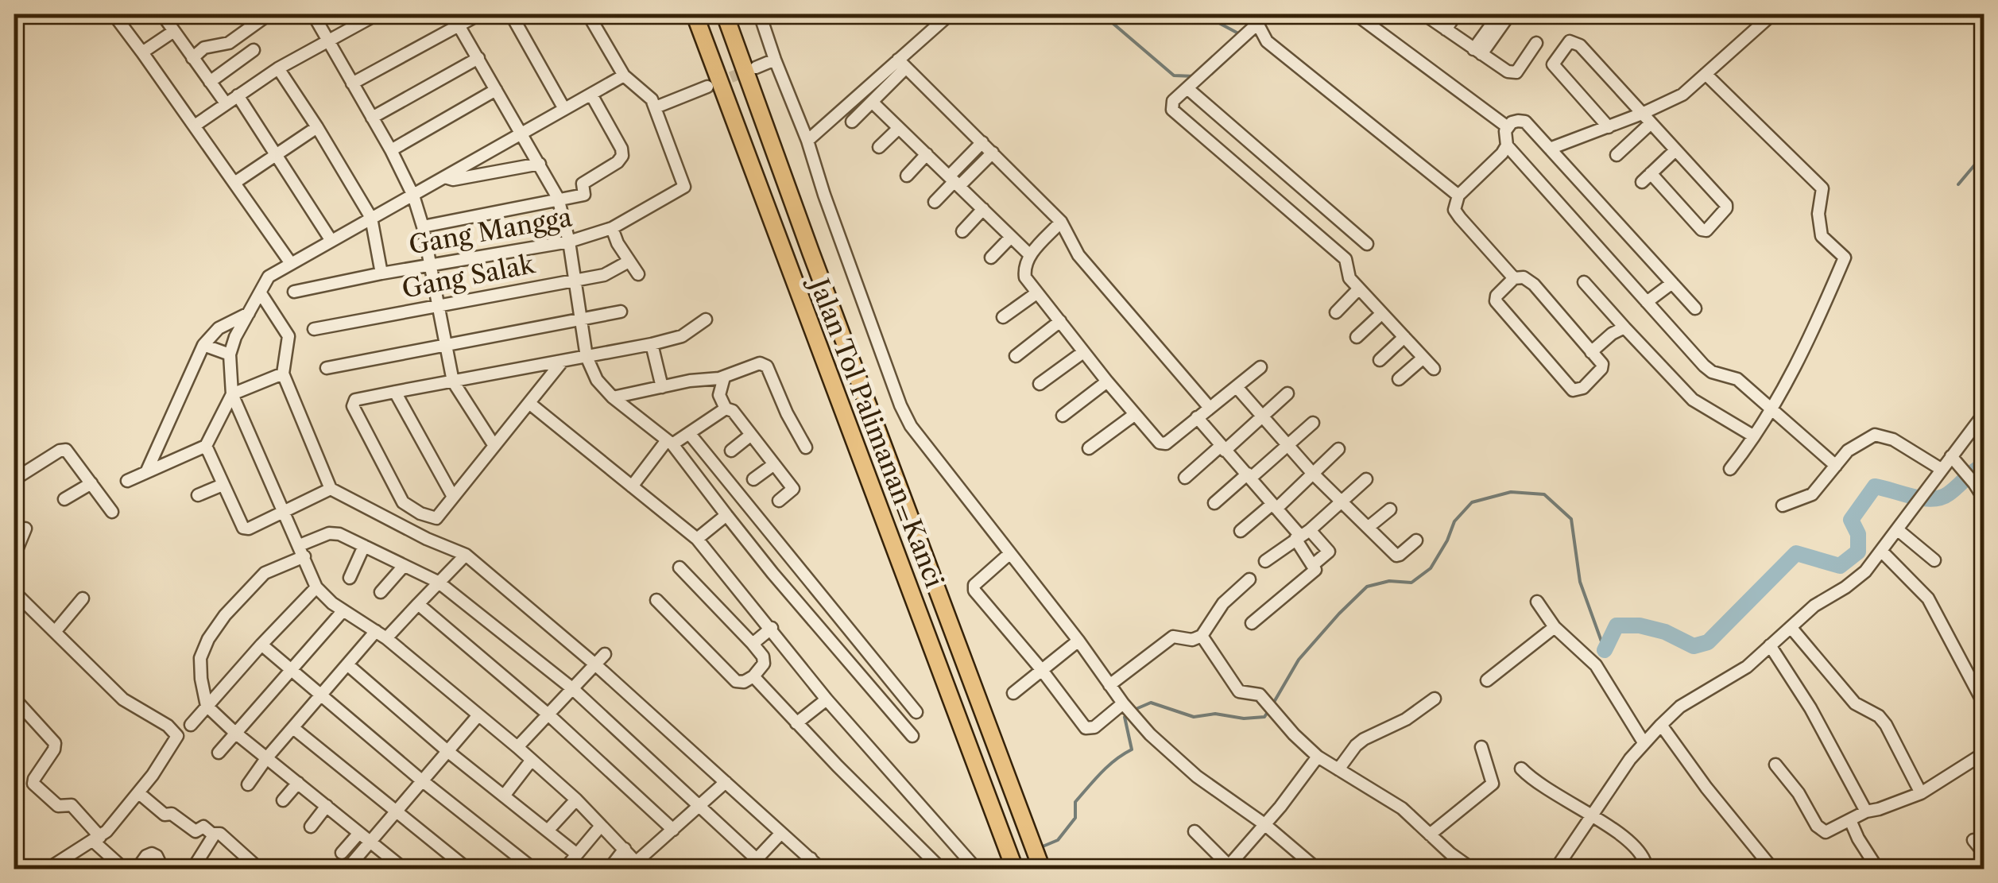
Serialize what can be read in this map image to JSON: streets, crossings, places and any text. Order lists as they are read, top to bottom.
{
  "streets": {
    "highway": ["Jalan Tol Palimanan–Kanci"],
    "street": ["Gang Mangga", "Gang Salak"]
  }
}
